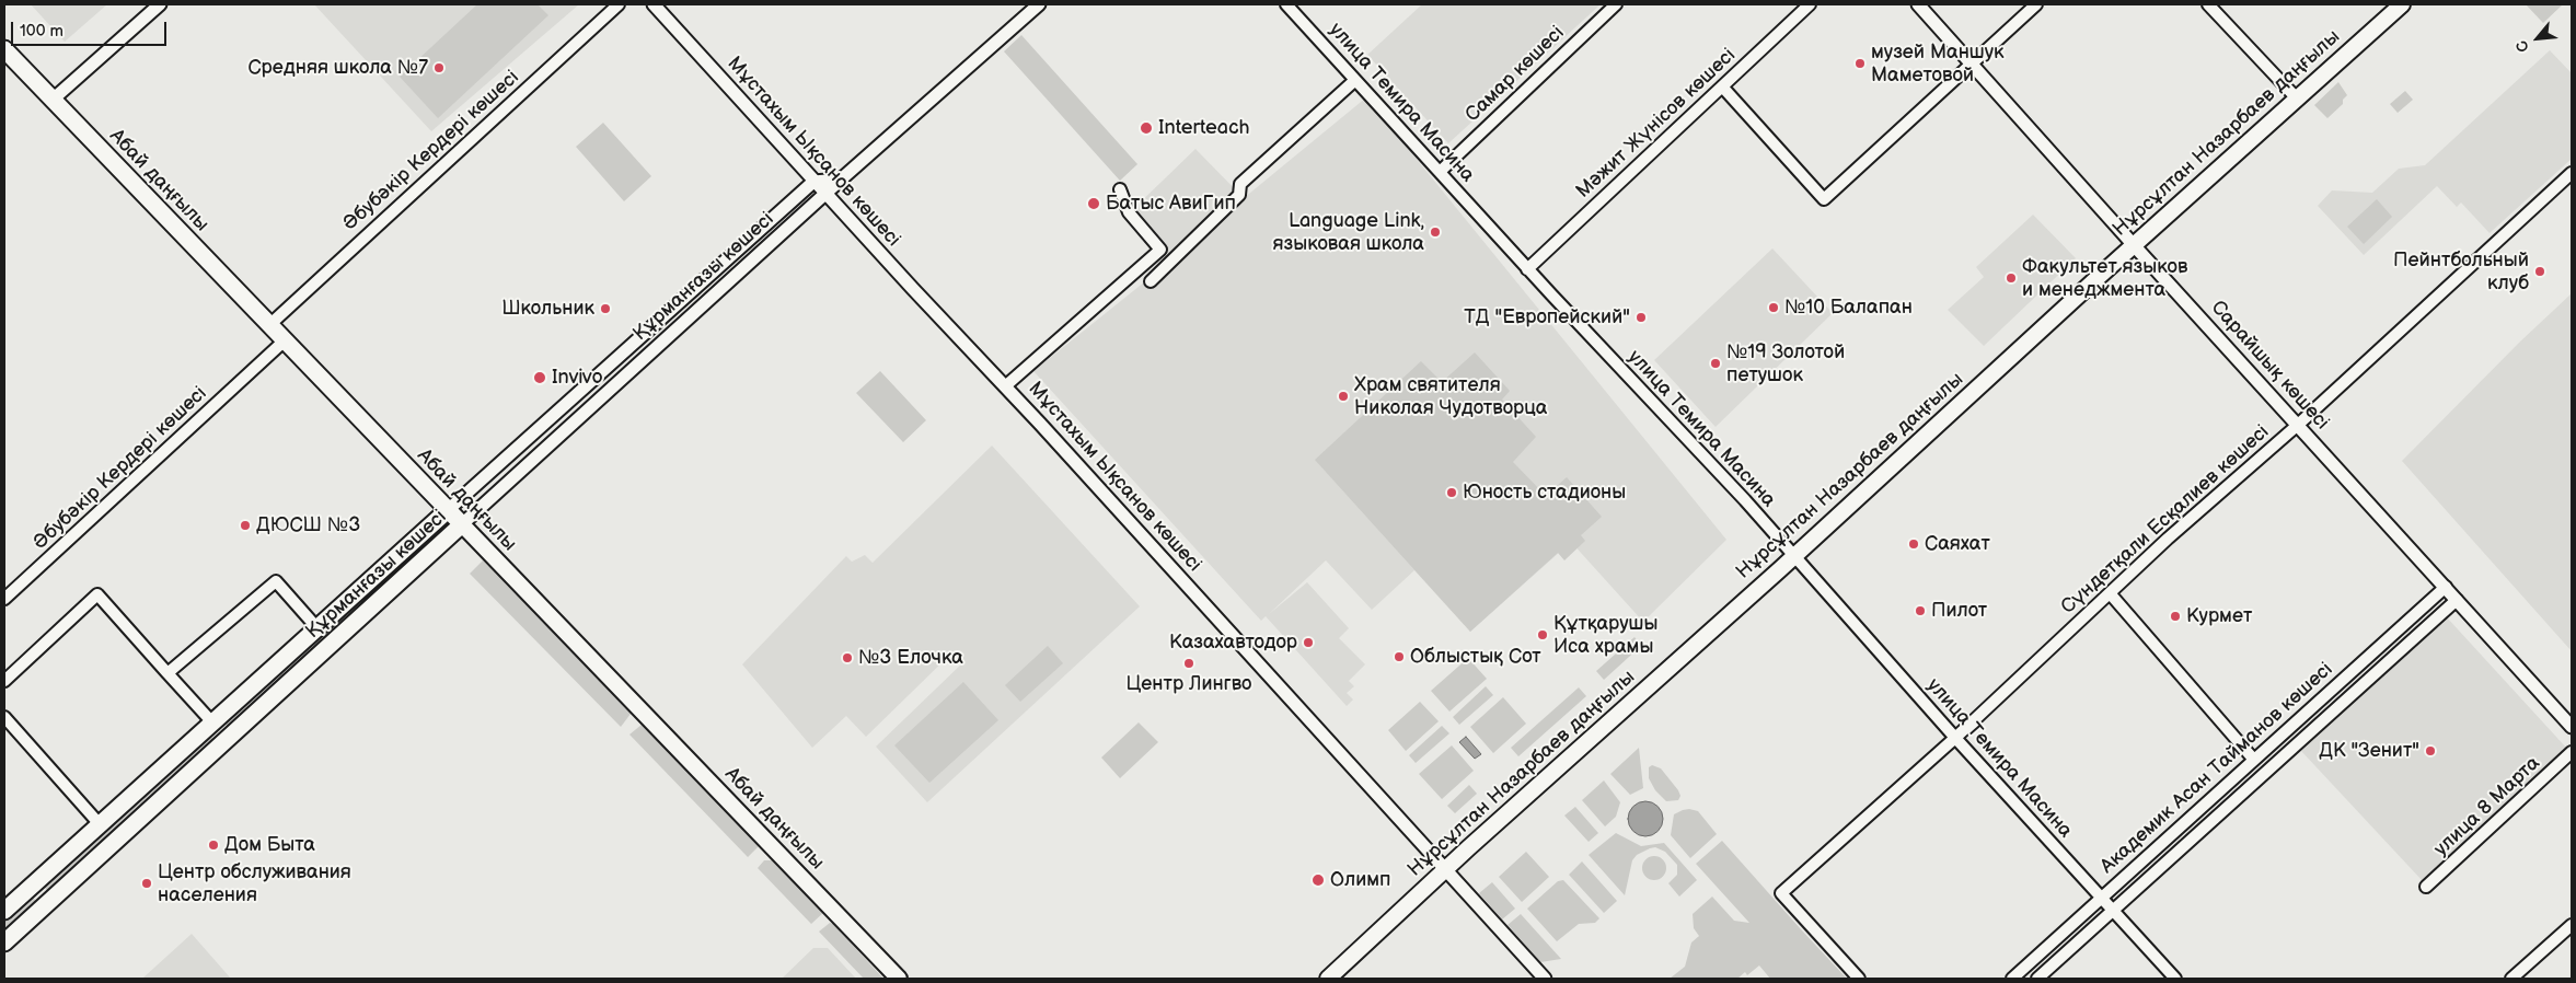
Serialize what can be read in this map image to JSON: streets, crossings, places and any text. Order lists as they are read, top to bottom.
{
  "streets": {
    "main road": ["Нұрсұлтан Назарбаев даңғылы", "Абай даңғылы", "Құрманғазы көшесі"],
    "street": [
      "Самар көшесі",
      "улица Темира Масина",
      "Мәжит Жүнісов көшесі",
      "Әбубәкір Кердері көшесі",
      "Мұстахым Ықсанов көшесі",
      "Сарайшық көшесі",
      "Сүндетқали Есқалиев көшесі",
      "Академик Асан Тайманов көшесі",
      "улица 8 Марта"
    ]
  },
  "crossings": [
    ["Самар көшесі", "улица Темира Масина"],
    ["улица Темира Масина", "Мәжит Жүнісов көшесі"],
    ["улица Темира Масина", "Нұрсұлтан Назарбаев даңғылы"],
    ["улица Темира Масина", "Сүндетқали Есқалиев көшесі"],
    ["улица Темира Масина", "Академик Асан Тайманов көшесі"],
    ["Нұрсұлтан Назарбаев даңғылы", "Мұстахым Ықсанов көшесі"],
    ["Нұрсұлтан Назарбаев даңғылы", "Сарайшық көшесі"],
    ["Әбубәкір Кердері көшесі", "Абай даңғылы"],
    ["Мұстахым Ықсанов көшесі", "Құрманғазы көшесі"],
    ["Абай даңғылы", "Құрманғазы көшесі"],
    ["Сарайшық көшесі", "Сүндетқали Есқалиев көшесі"],
    ["Сарайшық көшесі", "Академик Асан Тайманов көшесі"]
  ],
  "places": [
    "музей Маншук Маметовой",
    "Средняя школа №7",
    "Interteach",
    "Батыс АвиГип",
    "Language Link, языковая школа",
    "Пейнтбольный клуб",
    "Факультет языков и менеджмента",
    "№10 Балапан",
    "Школьник",
    "ТД \"Европейский\"",
    "№19 Золотой петушок",
    "Invivo",
    "Храм святителя Николая Чудотворца",
    "Юность стадионы",
    "ДЮСШ №3",
    "Саяхат",
    "Пилот",
    "Курмет",
    "Құтқарушы Иса храмы",
    "Казахавтодор",
    "Облыстық Сот",
    "№3 Елочка",
    "Центр Лингво",
    "ДК \"Зенит\"",
    "Дом Быта",
    "Олимп",
    "Центр обслуживания наcеления"
  ],
  "scale_bar": "100 m",
  "north": "bottom left"
}
